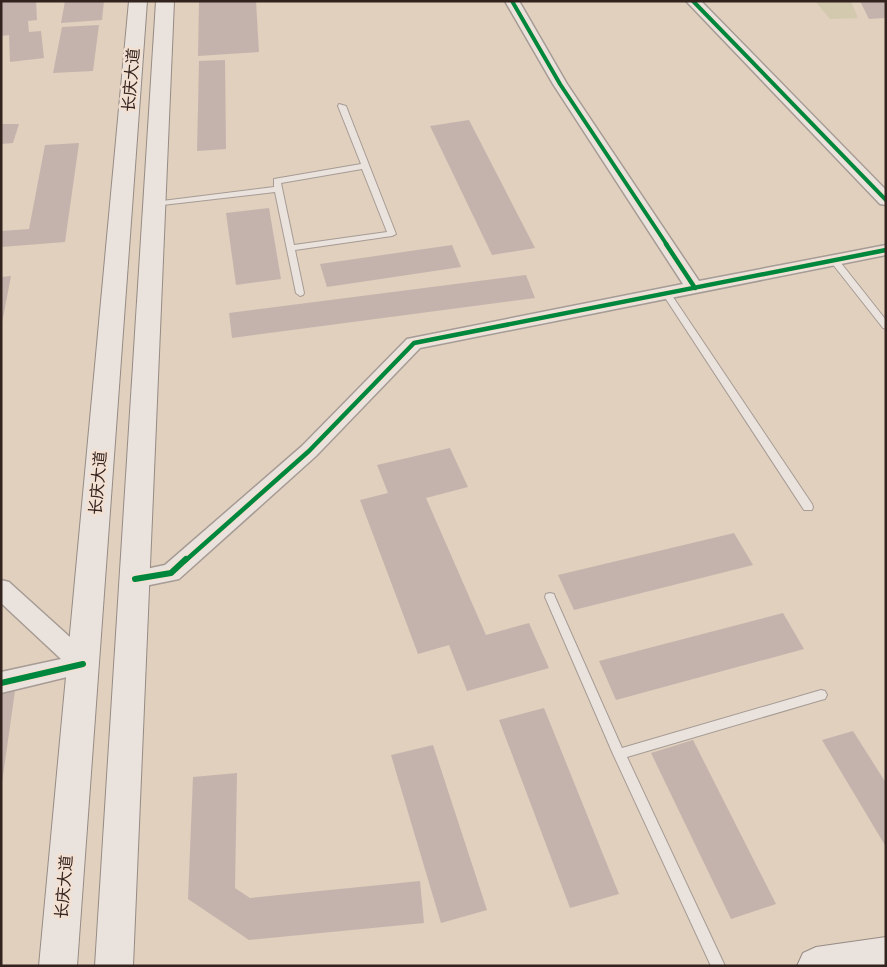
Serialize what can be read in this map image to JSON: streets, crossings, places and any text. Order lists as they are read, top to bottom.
{
  "streets": {
    "main road": ["长庆大道"]
  }
}
